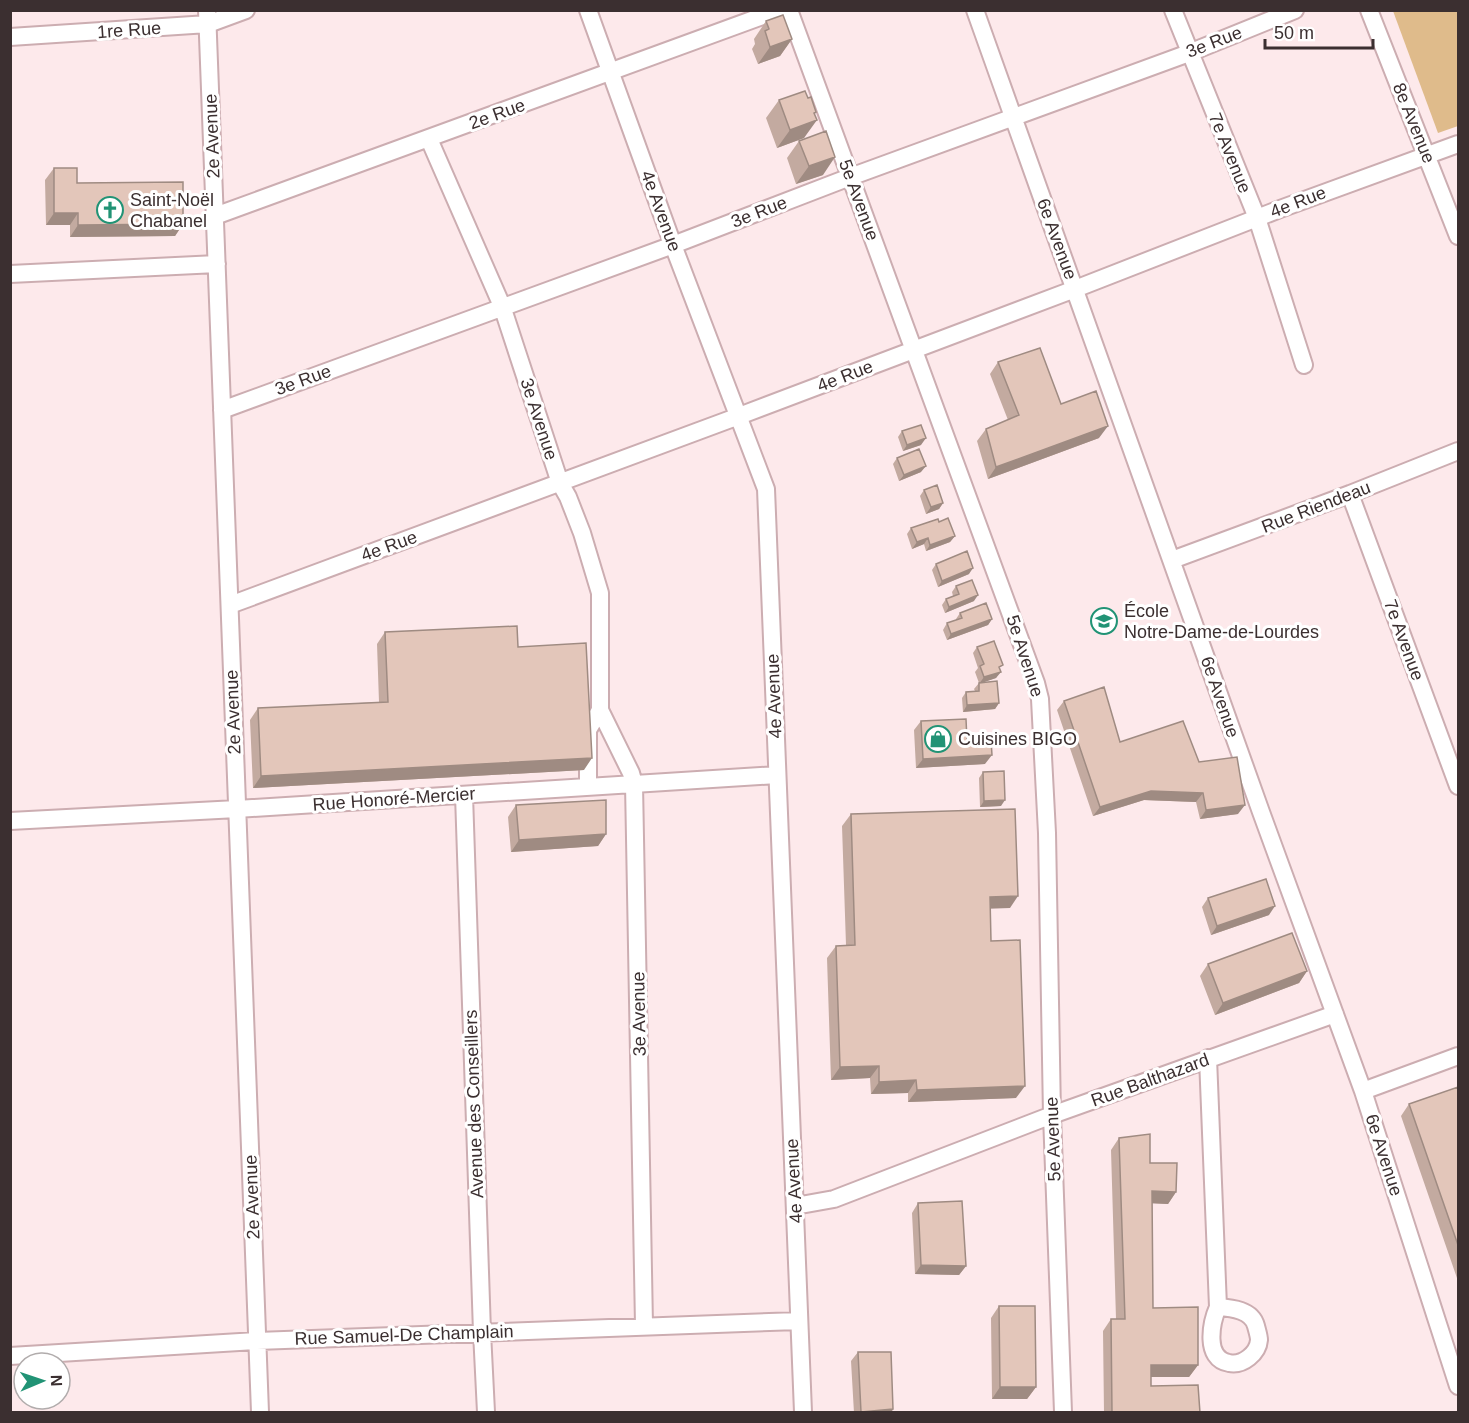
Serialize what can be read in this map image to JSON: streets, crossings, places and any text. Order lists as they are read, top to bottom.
{
  "streets": {
    "street": [
      "1re Rue",
      "3e Rue",
      "2e Rue",
      "8e Avenue",
      "2e Avenue",
      "7e Avenue",
      "5e Avenue",
      "4e Rue",
      "4e Avenue",
      "6e Avenue",
      "3e Avenue",
      "Rue Riendeau",
      "Rue Honoré-Mercier",
      "Rue Balthazard",
      "Avenue des Conseillers",
      "Rue Samuel-De Champlain"
    ]
  },
  "crossings": [
    ["1re Rue", "2e Avenue"],
    ["3e Rue", "2e Avenue"],
    ["3e Rue", "7e Avenue"],
    ["3e Rue", "5e Avenue"],
    ["3e Rue", "4e Avenue"],
    ["3e Rue", "6e Avenue"],
    ["3e Rue", "3e Avenue"],
    ["2e Rue", "2e Avenue"],
    ["2e Rue", "4e Avenue"],
    ["2e Rue", "3e Avenue"],
    ["8e Avenue", "4e Rue"],
    ["2e Avenue", "4e Rue"],
    ["2e Avenue", "Rue Honoré-Mercier"],
    ["2e Avenue", "Rue Samuel-De Champlain"],
    ["7e Avenue", "4e Rue"],
    ["7e Avenue", "Rue Riendeau"],
    ["5e Avenue", "4e Rue"],
    ["5e Avenue", "Rue Balthazard"],
    ["4e Rue", "4e Avenue"],
    ["4e Rue", "6e Avenue"],
    ["4e Rue", "3e Avenue"],
    ["4e Avenue", "Rue Honoré-Mercier"],
    ["4e Avenue", "Rue Balthazard"],
    ["4e Avenue", "Rue Samuel-De Champlain"],
    ["6e Avenue", "Rue Riendeau"],
    ["6e Avenue", "Rue Balthazard"],
    ["3e Avenue", "Rue Honoré-Mercier"],
    ["3e Avenue", "Rue Samuel-De Champlain"],
    ["Rue Honoré-Mercier", "Avenue des Conseillers"],
    ["Avenue des Conseillers", "Rue Samuel-De Champlain"]
  ],
  "places": {
    "church": ["Saint-Noël Chabanel"],
    "school or university": ["École Notre-Dame-de-Lourdes"],
    "shop": ["Cuisines BIGO"]
  },
  "scale_bar": "50 m",
  "north": "right"
}
